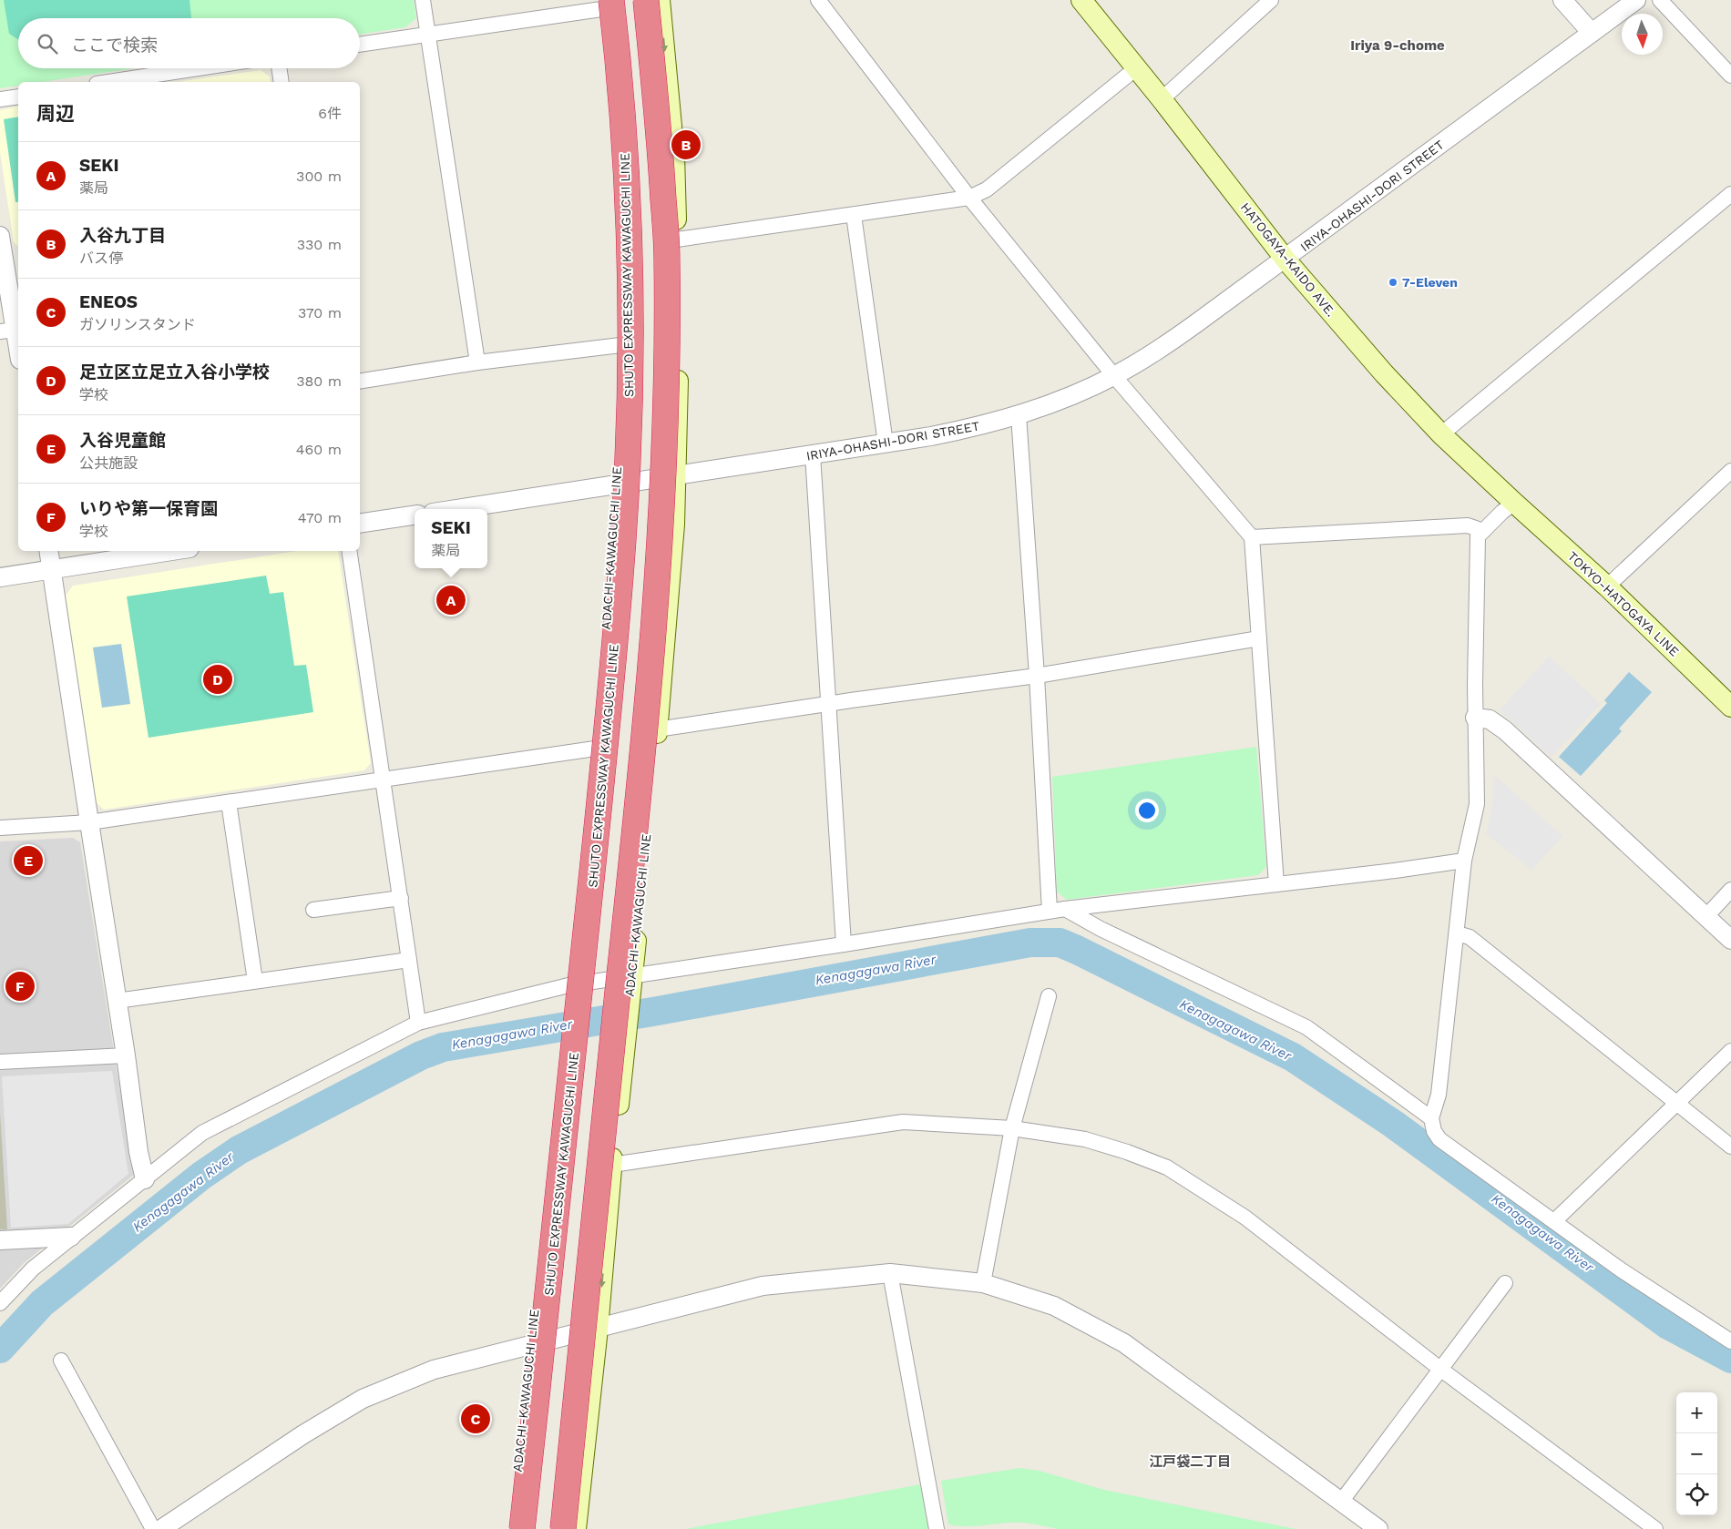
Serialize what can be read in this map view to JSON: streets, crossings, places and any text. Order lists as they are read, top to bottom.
{
  "streets": {
    "highway": ["SHUTO EXPRESSWAY KAWAGUCHI LINE"],
    "main road": ["HATOGAYA-KAIDO AVE.", "ADACHI-KAWAGUCHI LINE", "TOKYO-HATOGAYA LINE"],
    "street": ["IRIYA-OHASHI-DORI STREET"]
  },
  "crossings": [
    ["IRIYA-OHASHI-DORI STREET", "HATOGAYA-KAIDO AVE."],
    ["IRIYA-OHASHI-DORI STREET", "ADACHI-KAWAGUCHI LINE"],
    ["HATOGAYA-KAIDO AVE.", "TOKYO-HATOGAYA LINE"],
    ["SHUTO EXPRESSWAY KAWAGUCHI LINE", "ADACHI-KAWAGUCHI LINE"]
  ],
  "districts": ["Iriya 9-chome", "江戸袋二丁目"],
  "water": ["Kenagagawa River"],
  "places": ["7-Eleven"],
  "north": "bottom",
  "page": {
    "search": "ここで検索",
    "heading": ["周辺", "6件"],
    "pins": [
      "B",
      "A",
      "D",
      "E",
      "F",
      "C"
    ],
    "list": [
      {
        "mark": "A",
        "name": "SEKI",
        "note": "薬局",
        "value": "300 m"
      },
      {
        "mark": "B",
        "name": "入谷九丁目",
        "note": "バス停",
        "value": "330 m"
      },
      {
        "mark": "C",
        "name": "ENEOS",
        "note": "ガソリンスタンド",
        "value": "370 m"
      },
      {
        "mark": "D",
        "name": "足立区立足立入谷小学校",
        "note": "学校",
        "value": "380 m"
      },
      {
        "mark": "E",
        "name": "入谷児童館",
        "note": "公共施設",
        "value": "460 m"
      },
      {
        "mark": "F",
        "name": "いりや第一保育園",
        "note": "学校",
        "value": "470 m"
      }
    ],
    "popup": ["SEKI", "薬局"],
    "map_buttons": ["+", "−"]
  }
}
